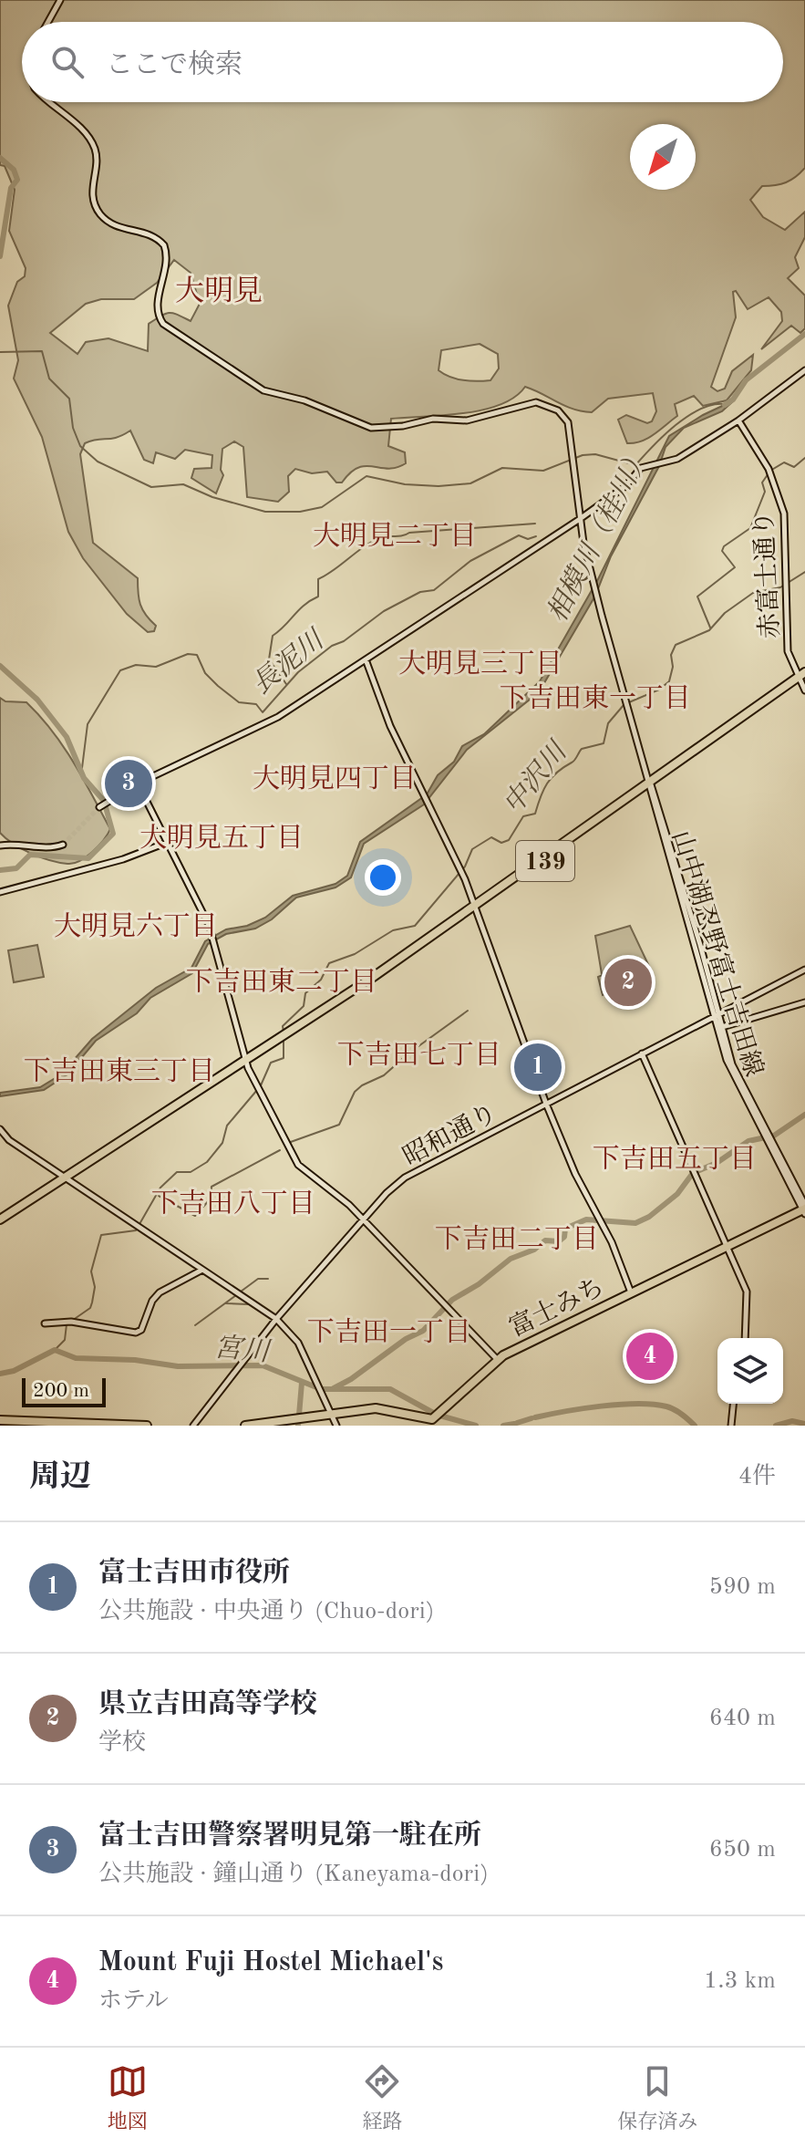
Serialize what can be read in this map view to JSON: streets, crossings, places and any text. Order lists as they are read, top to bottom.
{
  "streets": {
    "highway": ["139", "富士みち"],
    "street": ["赤富士通り", "山中湖忍野富士吉田線", "昭和通り"]
  },
  "crossings": [
    ["赤富士通り", "139"],
    ["139", "山中湖忍野富士吉田線"],
    ["山中湖忍野富士吉田線", "昭和通り"],
    ["山中湖忍野富士吉田線", "富士みち"]
  ],
  "districts": [
    "大明見",
    "大明見二丁目",
    "大明見三丁目",
    "下吉田東一丁目",
    "大明見四丁目",
    "大明見五丁目",
    "大明見六丁目",
    "下吉田東二丁目",
    "下吉田七丁目",
    "下吉田東三丁目",
    "下吉田五丁目",
    "下吉田八丁目",
    "下吉田二丁目",
    "下吉田一丁目"
  ],
  "water": [
    "相模川（桂川）",
    "長泥川",
    "中沢川",
    "宮川"
  ],
  "scale_bar": "200 m",
  "north": "bottom left",
  "page": {
    "search": "ここで検索",
    "pins": [
      "3",
      "2",
      "1",
      "4"
    ],
    "scale": "200 m",
    "heading": ["周辺", "4件"],
    "list": [
      {
        "mark": "1",
        "name": "富士吉田市役所",
        "note": "公共施設 · 中央通り (Chuo-dori)",
        "value": "590 m"
      },
      {
        "mark": "2",
        "name": "県立吉田高等学校",
        "note": "学校",
        "value": "640 m"
      },
      {
        "mark": "3",
        "name": "富士吉田警察署明見第一駐在所",
        "note": "公共施設 · 鐘山通り (Kaneyama-dori)",
        "value": "650 m"
      },
      {
        "mark": "4",
        "name": "Mount Fuji Hostel Michael's",
        "note": "ホテル",
        "value": "1.3 km"
      }
    ],
    "nav": ["地図", "経路", "保存済み"]
  }
}
